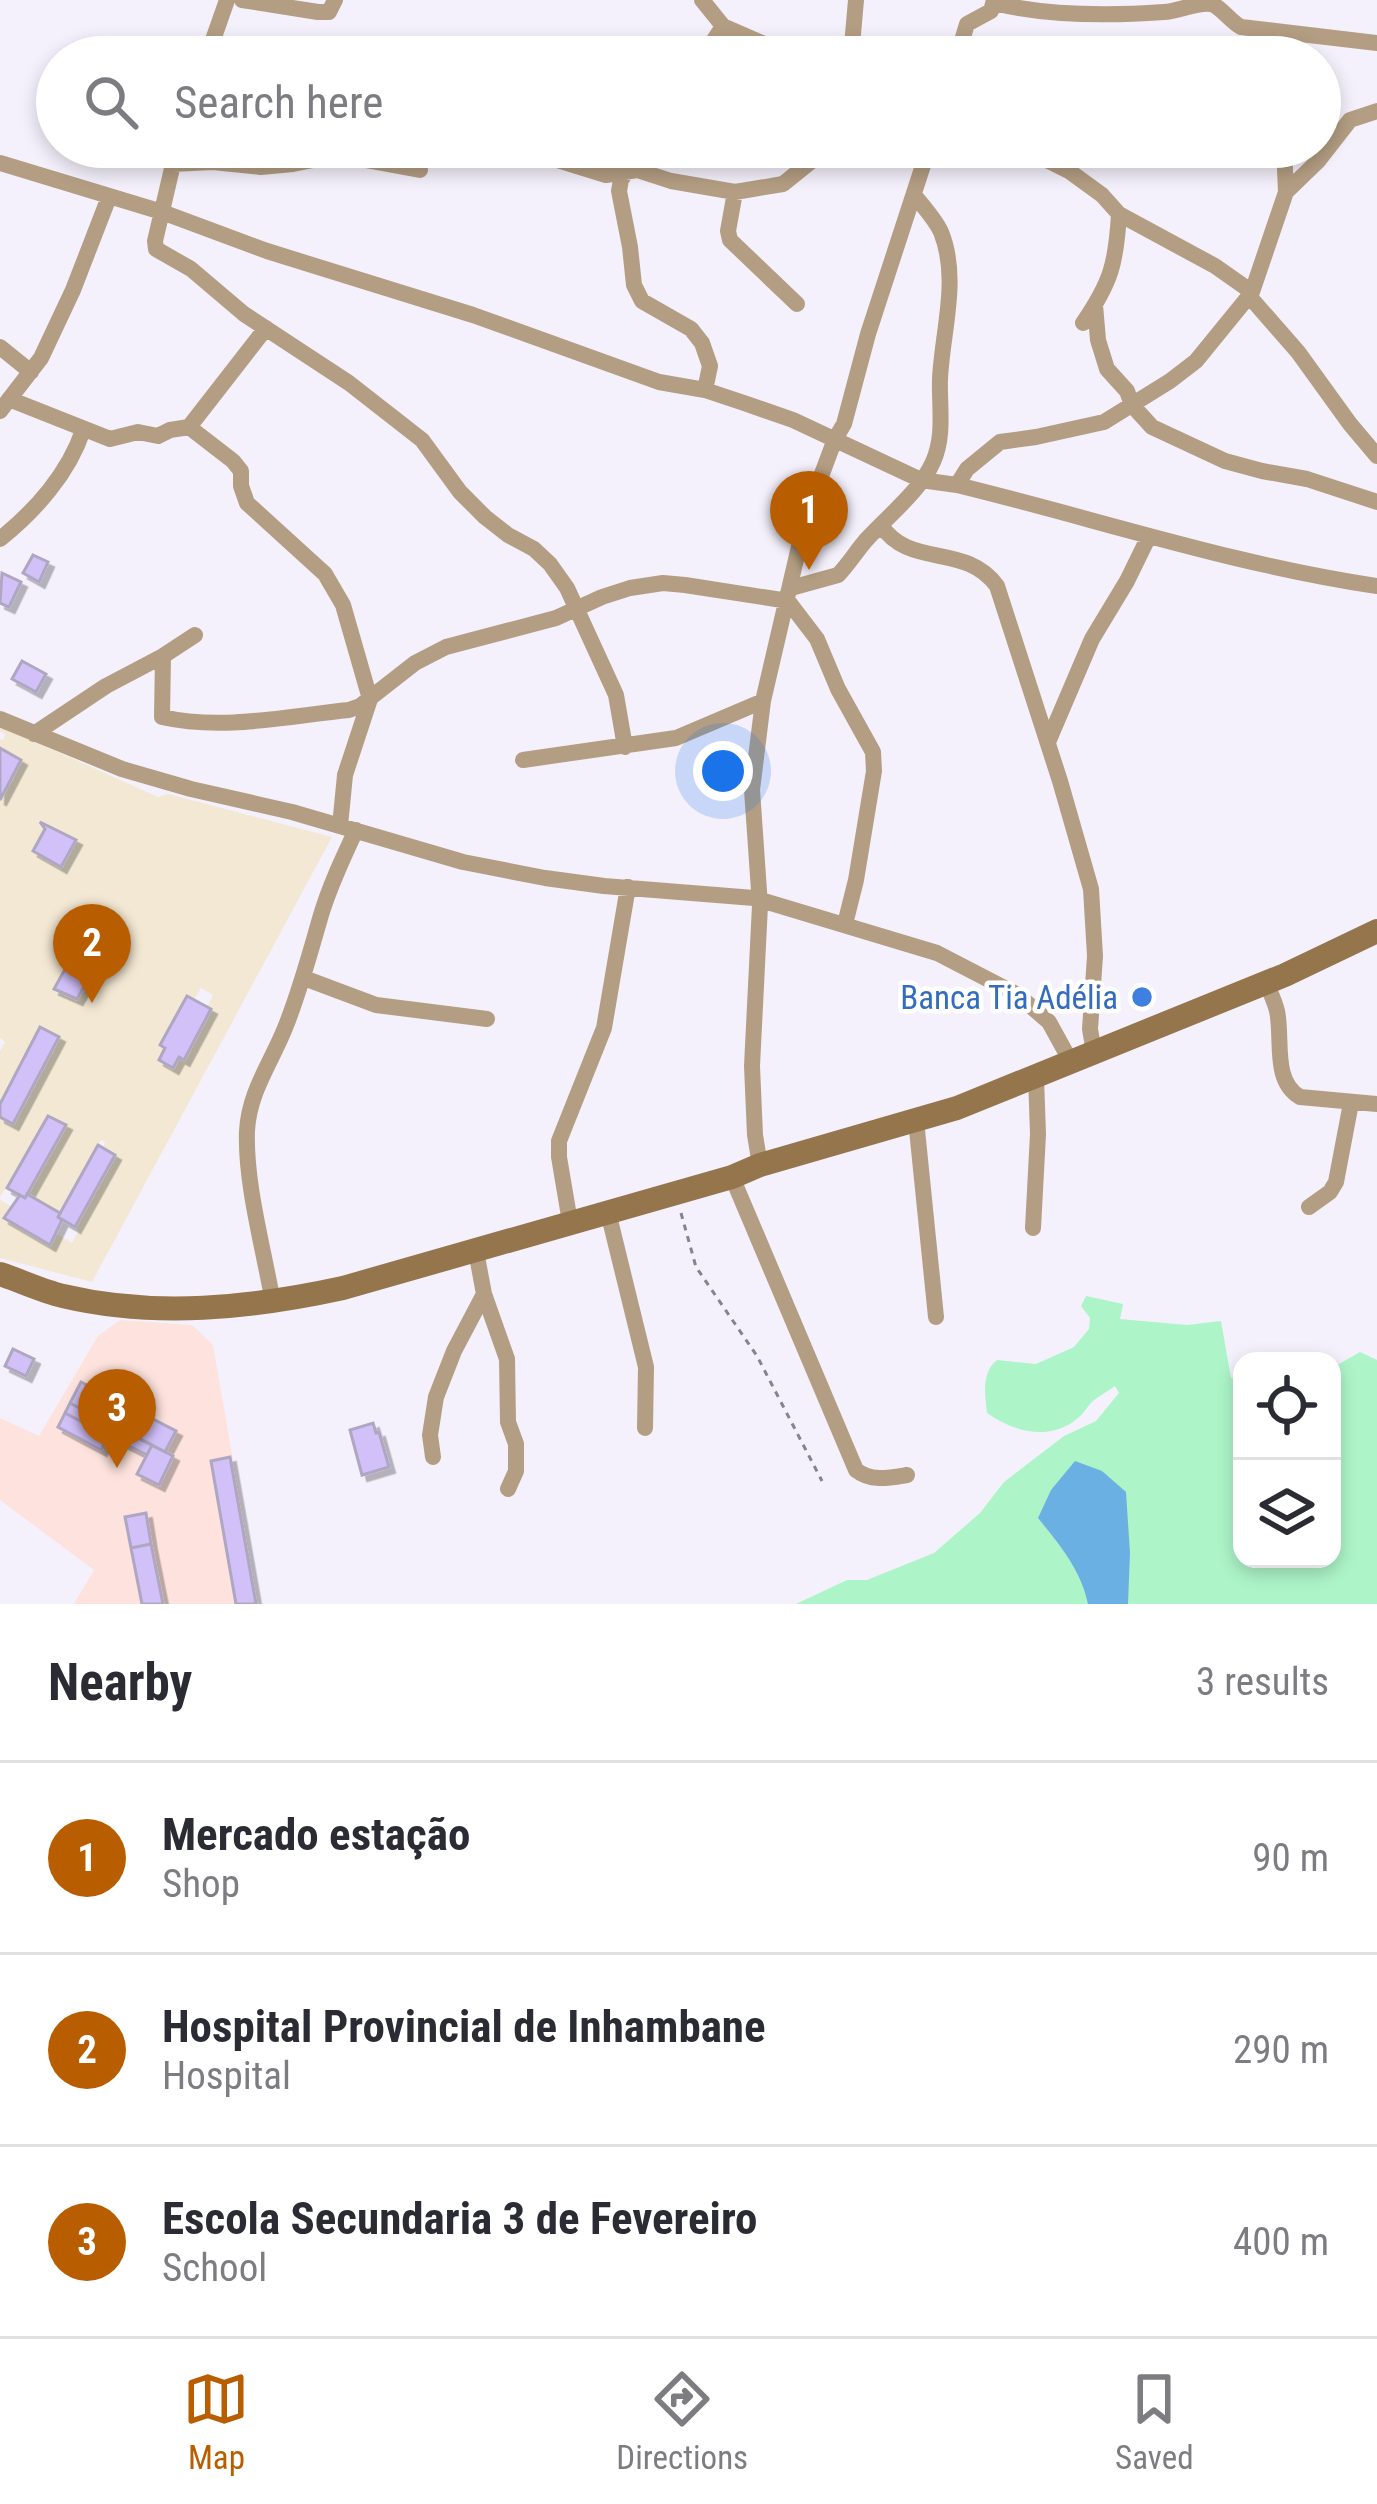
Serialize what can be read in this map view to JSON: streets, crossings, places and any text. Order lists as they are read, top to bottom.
{
  "places": ["Banca Tia Adélia"],
  "page": {
    "search": "Search here",
    "pins": ["1", "2", "3"],
    "heading": ["Nearby", "3 results"],
    "list": [
      {
        "mark": "1",
        "name": "Mercado estação",
        "note": "Shop",
        "value": "90 m"
      },
      {
        "mark": "2",
        "name": "Hospital Provincial de Inhambane",
        "note": "Hospital",
        "value": "290 m"
      },
      {
        "mark": "3",
        "name": "Escola Secundaria 3 de Fevereiro",
        "note": "School",
        "value": "400 m"
      }
    ],
    "nav": ["Map", "Directions", "Saved"]
  }
}
